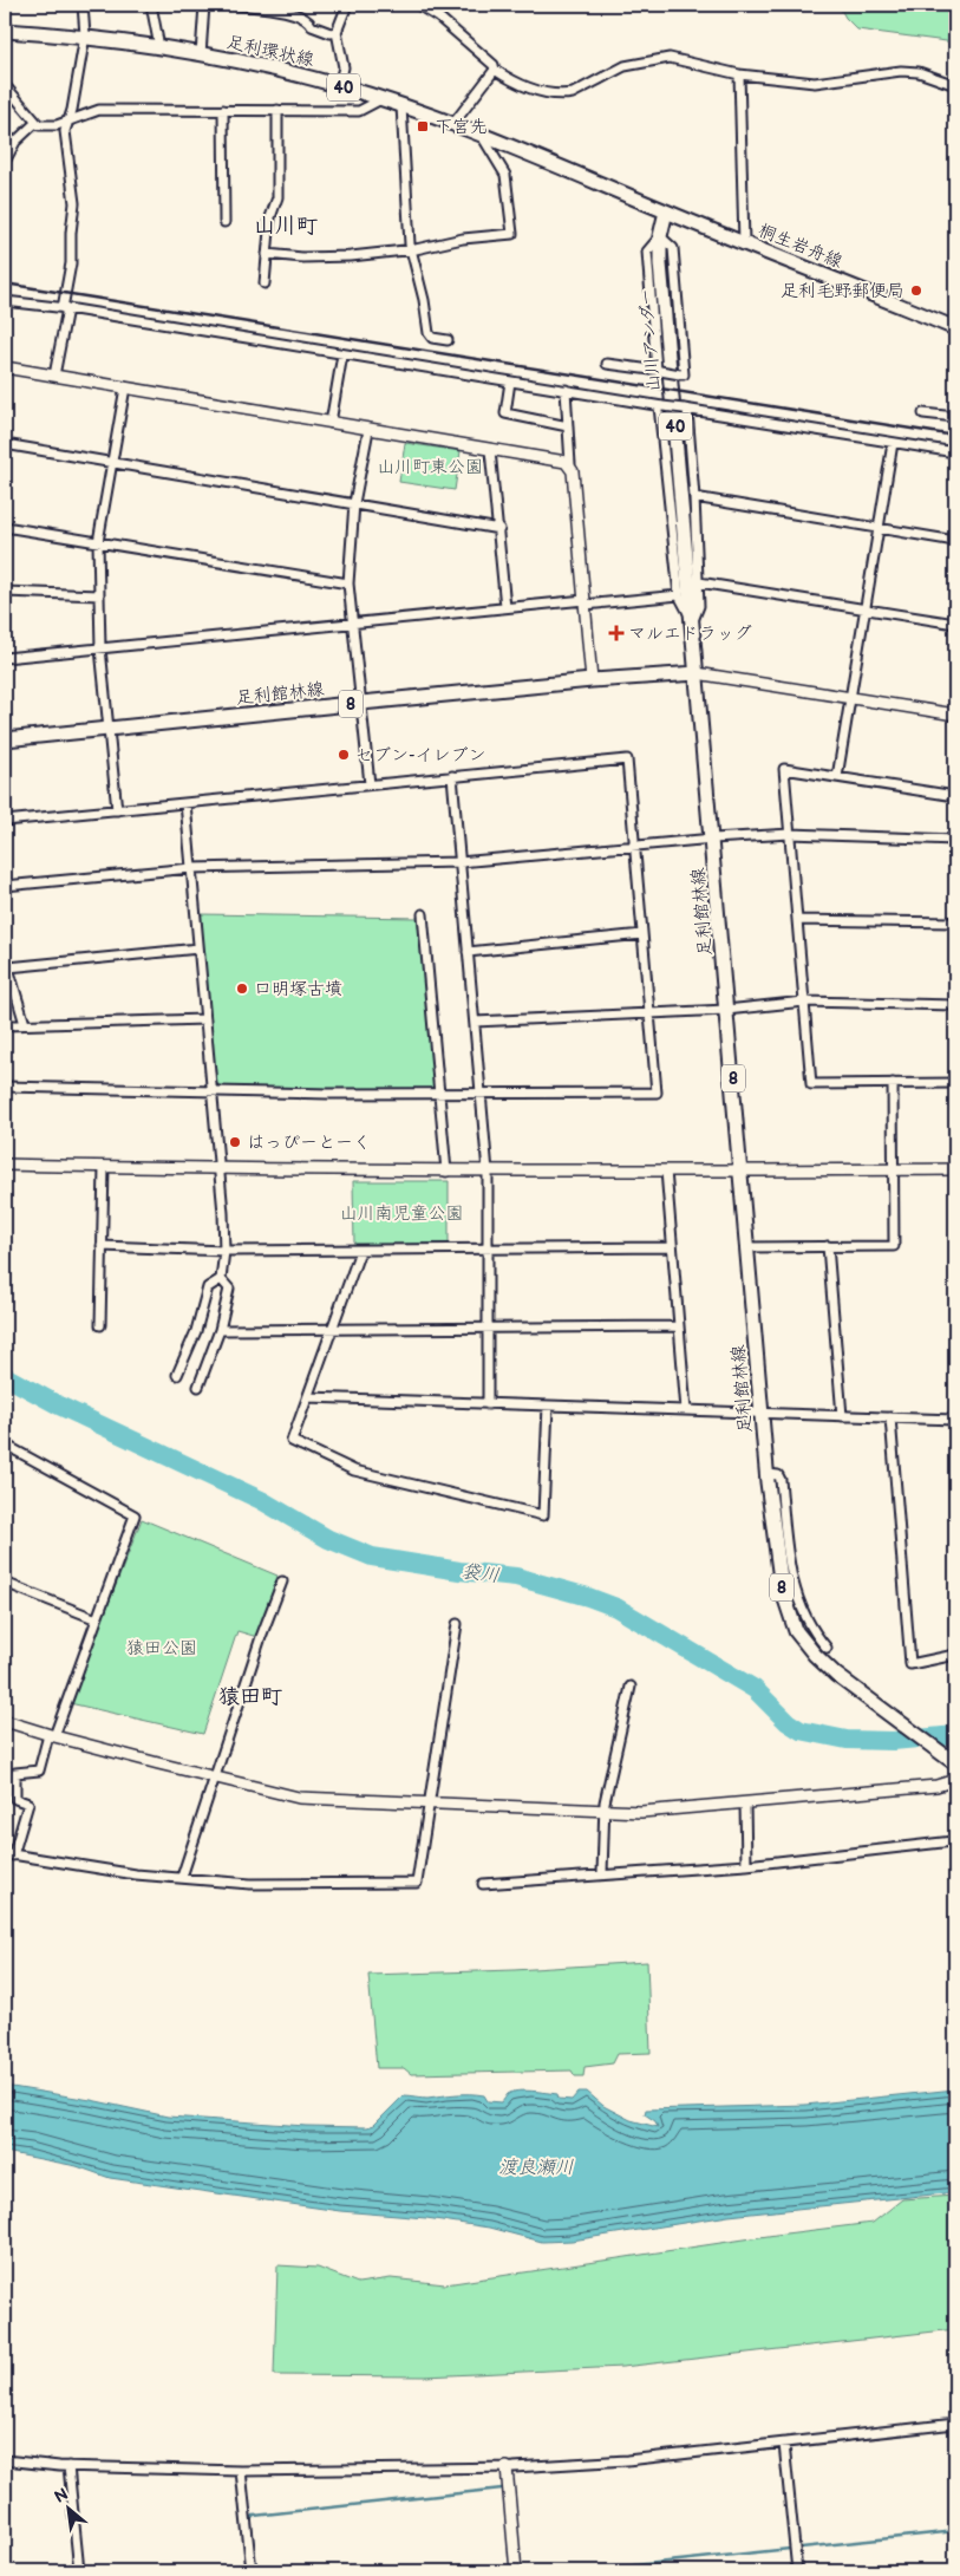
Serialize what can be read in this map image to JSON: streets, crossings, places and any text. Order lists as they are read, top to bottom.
{
  "streets": {
    "main road": [
      "足利環状線",
      "40",
      "桐生岩舟線",
      "山川アンダー",
      "足利館林線",
      "8"
    ]
  },
  "crossings": [
    ["足利環状線", "40"],
    ["足利環状線", "桐生岩舟線"],
    ["40", "桐生岩舟線"],
    ["40", "山川アンダー"],
    ["40", "足利館林線"]
  ],
  "districts": ["山川町", "猿田町"],
  "water": ["袋川", "渡良瀬川"],
  "parks": ["山川町東公園", "山川南児童公園", "猿田公園"],
  "places": {
    "transit": ["下宮先"],
    "other": [
      "足利毛野郵便局",
      "セブン-イレブン",
      "口明塚古墳",
      "はっぴーとーく"
    ],
    "health": ["マルエドラッグ"]
  },
  "north": "top left"
}
